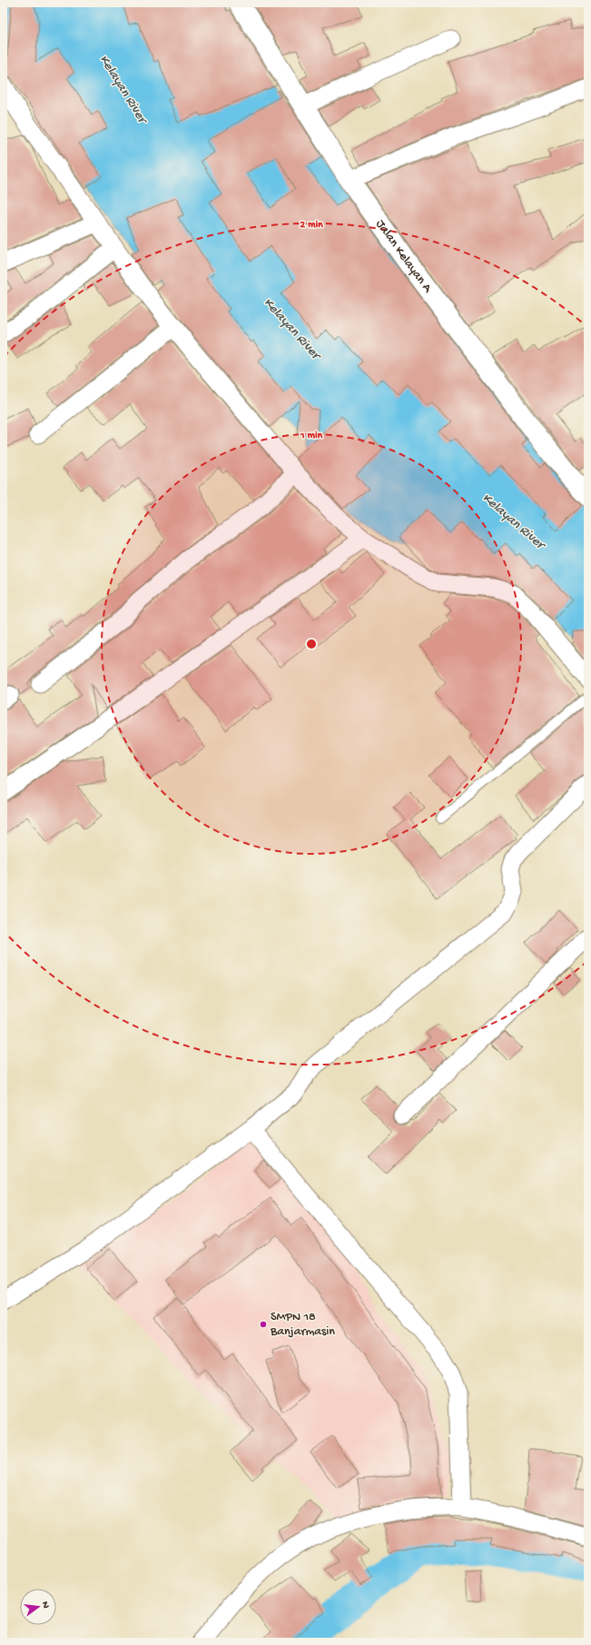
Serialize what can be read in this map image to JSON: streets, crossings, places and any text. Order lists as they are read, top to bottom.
{
  "streets": {
    "street": ["Jalan Kelayan A"]
  },
  "water": ["Kelayan River"],
  "places": ["SMPN 18 Banjarmasin"],
  "north": "right",
  "rings": ["2 min", "1 min"]
}
